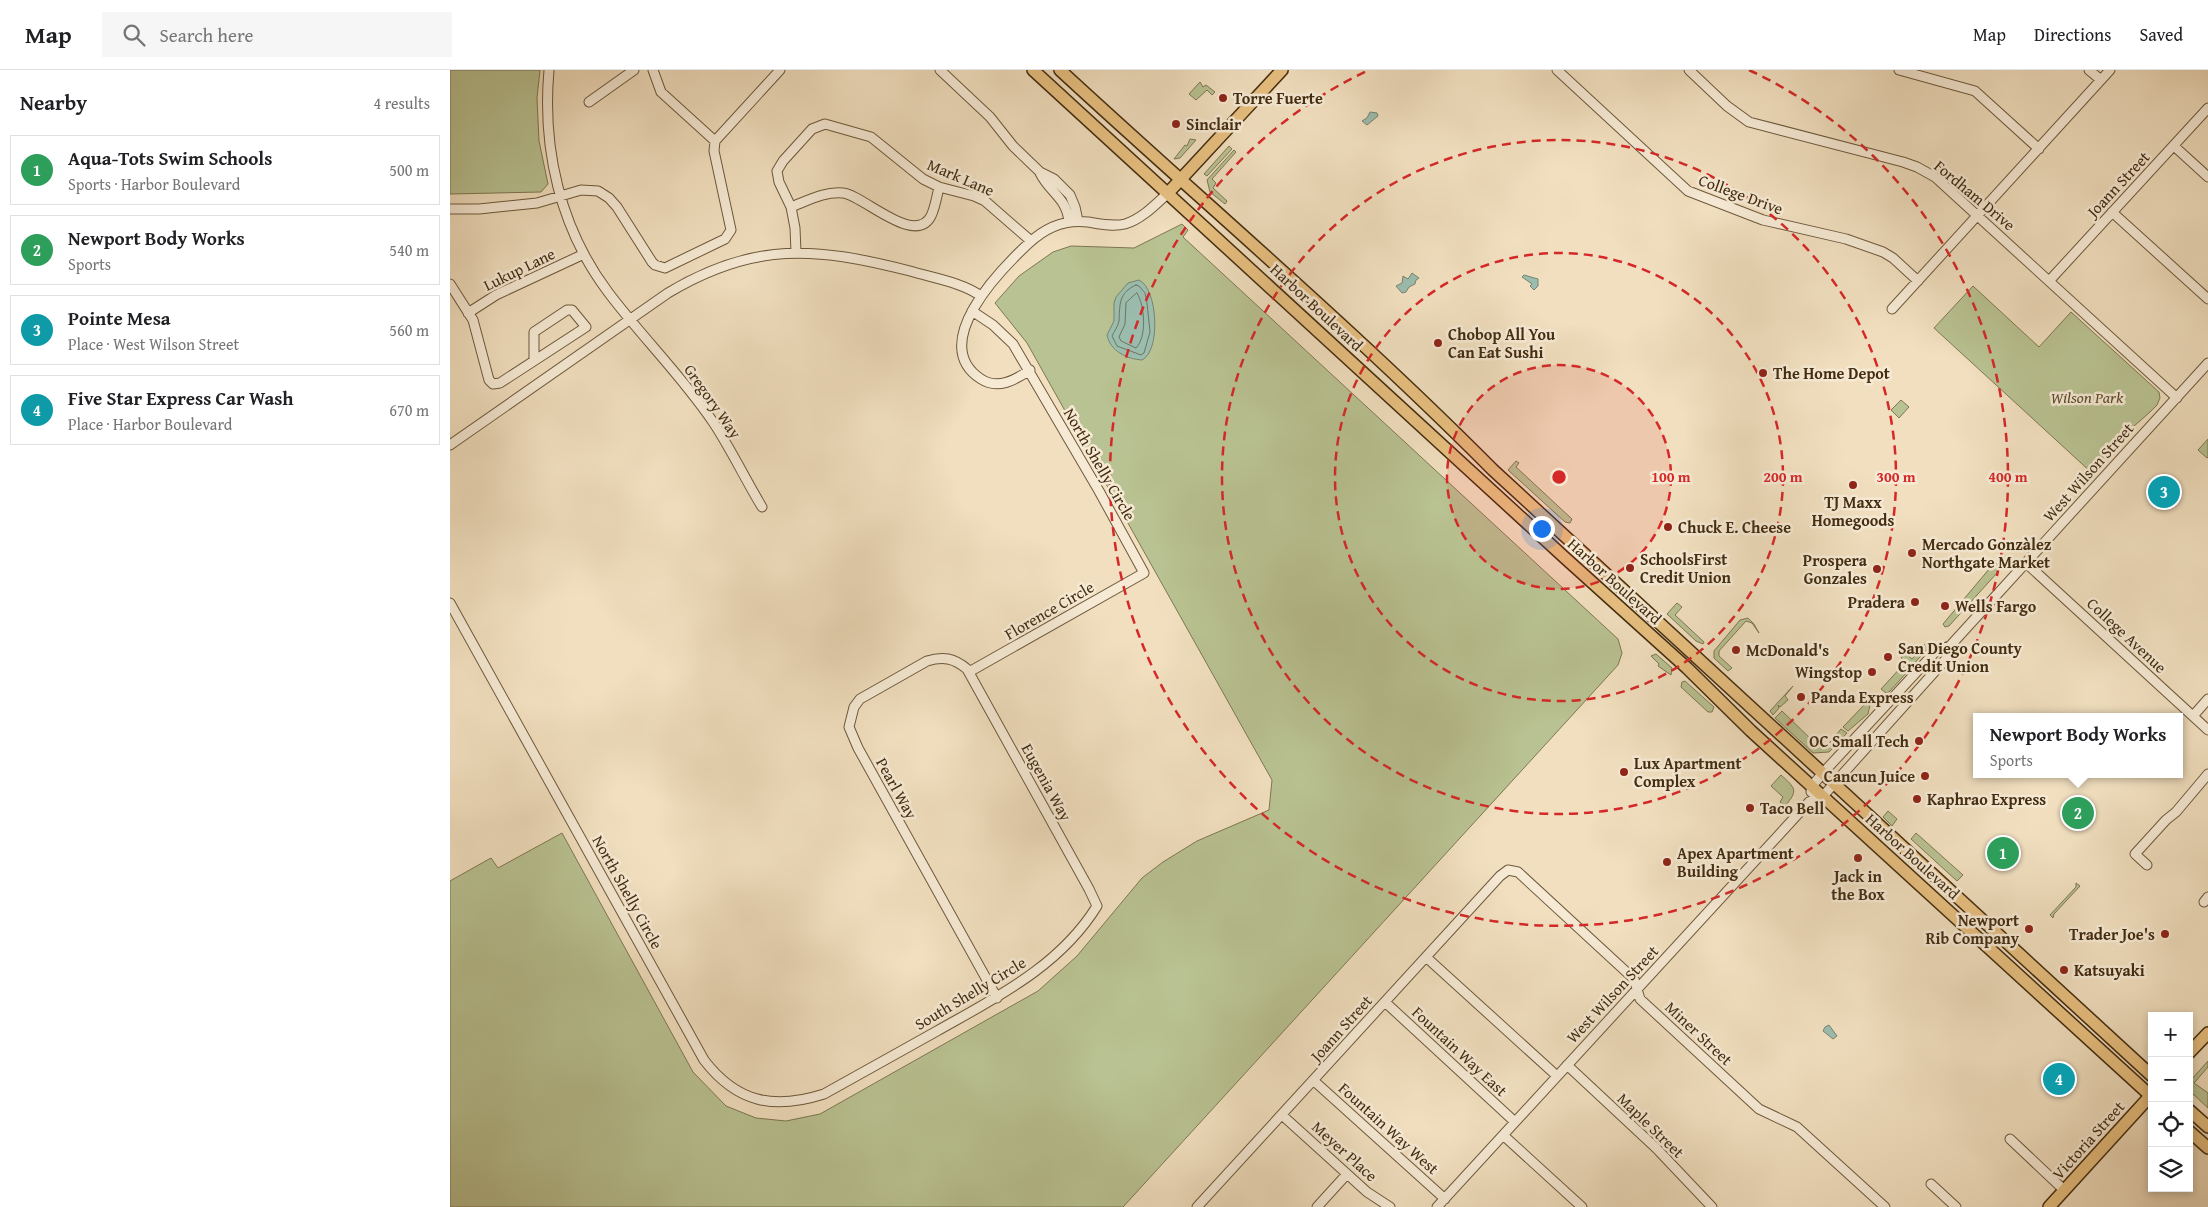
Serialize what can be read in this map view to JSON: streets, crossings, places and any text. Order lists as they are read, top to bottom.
{
  "streets": {
    "main road": ["Harbor Boulevard", "Victoria Street"],
    "street": [
      "Mark Lane",
      "Joann Street",
      "College Drive",
      "Fordham Drive",
      "Lukup Lane",
      "Gregory Way",
      "North Shelly Circle",
      "West Wilson Street",
      "Florence Circle",
      "College Avenue",
      "Eugenia Way",
      "Pearl Way",
      "South Shelly Circle",
      "Miner Street",
      "Fountain Way East",
      "Maple Street",
      "Fountain Way West",
      "Meyer Place"
    ]
  },
  "crossings": [
    ["Joann Street", "Fordham Drive"],
    ["Joann Street", "Miner Street"],
    ["Joann Street", "Fountain Way East"],
    ["Joann Street", "Fountain Way West"],
    ["Joann Street", "Meyer Place"],
    ["Fordham Drive", "West Wilson Street"],
    ["Lukup Lane", "Gregory Way"],
    ["Harbor Boulevard", "West Wilson Street"],
    ["North Shelly Circle", "Florence Circle"],
    ["North Shelly Circle", "South Shelly Circle"],
    ["West Wilson Street", "College Avenue"],
    ["West Wilson Street", "Miner Street"],
    ["West Wilson Street", "Fountain Way East"],
    ["West Wilson Street", "Maple Street"],
    ["West Wilson Street", "Fountain Way West"],
    ["Florence Circle", "Eugenia Way"],
    ["Florence Circle", "Pearl Way"],
    ["Eugenia Way", "Pearl Way"],
    ["Eugenia Way", "South Shelly Circle"],
    ["Pearl Way", "South Shelly Circle"]
  ],
  "parks": ["Wilson Park"],
  "places": [
    "Torre Fuerte",
    "Sinclair",
    "Chobop All You Can Eat Sushi",
    "The Home Depot",
    "TJ Maxx Homegoods",
    "Chuck E. Cheese",
    "Mercado Gonzàlez Northgate Market",
    "SchoolsFirst Credit Union",
    "Prospera Gonzales",
    "Pradera",
    "Wells Fargo",
    "McDonald's",
    "San Diego County Credit Union",
    "Wingstop",
    "Panda Express",
    "OC Small Tech",
    "Lux Apartment Complex",
    "Cancun Juice",
    "Kaphrao Express",
    "Taco Bell",
    "Jack in the Box",
    "Apex Apartment Building",
    "Newport Rib Company",
    "Trader Joe's",
    "Katsuyaki"
  ],
  "page": {
    "header": "Map",
    "search": "Search here",
    "nav": ["Map", "Directions", "Saved"],
    "heading": ["Nearby", "4 results"],
    "list": [
      {
        "mark": "1",
        "name": "Aqua-Tots Swim Schools",
        "note": "Sports · Harbor Boulevard",
        "value": "500 m"
      },
      {
        "mark": "2",
        "name": "Newport Body Works",
        "note": "Sports",
        "value": "540 m"
      },
      {
        "mark": "3",
        "name": "Pointe Mesa",
        "note": "Place · West Wilson Street",
        "value": "560 m"
      },
      {
        "mark": "4",
        "name": "Five Star Express Car Wash",
        "note": "Place · Harbor Boulevard",
        "value": "670 m"
      }
    ],
    "pins": [
      "3",
      "2",
      "1",
      "4"
    ],
    "popup": ["Newport Body Works", "Sports"],
    "map_buttons": ["+", "−"]
  },
  "rings": [
    "100 m",
    "200 m",
    "300 m",
    "400 m"
  ]
}
